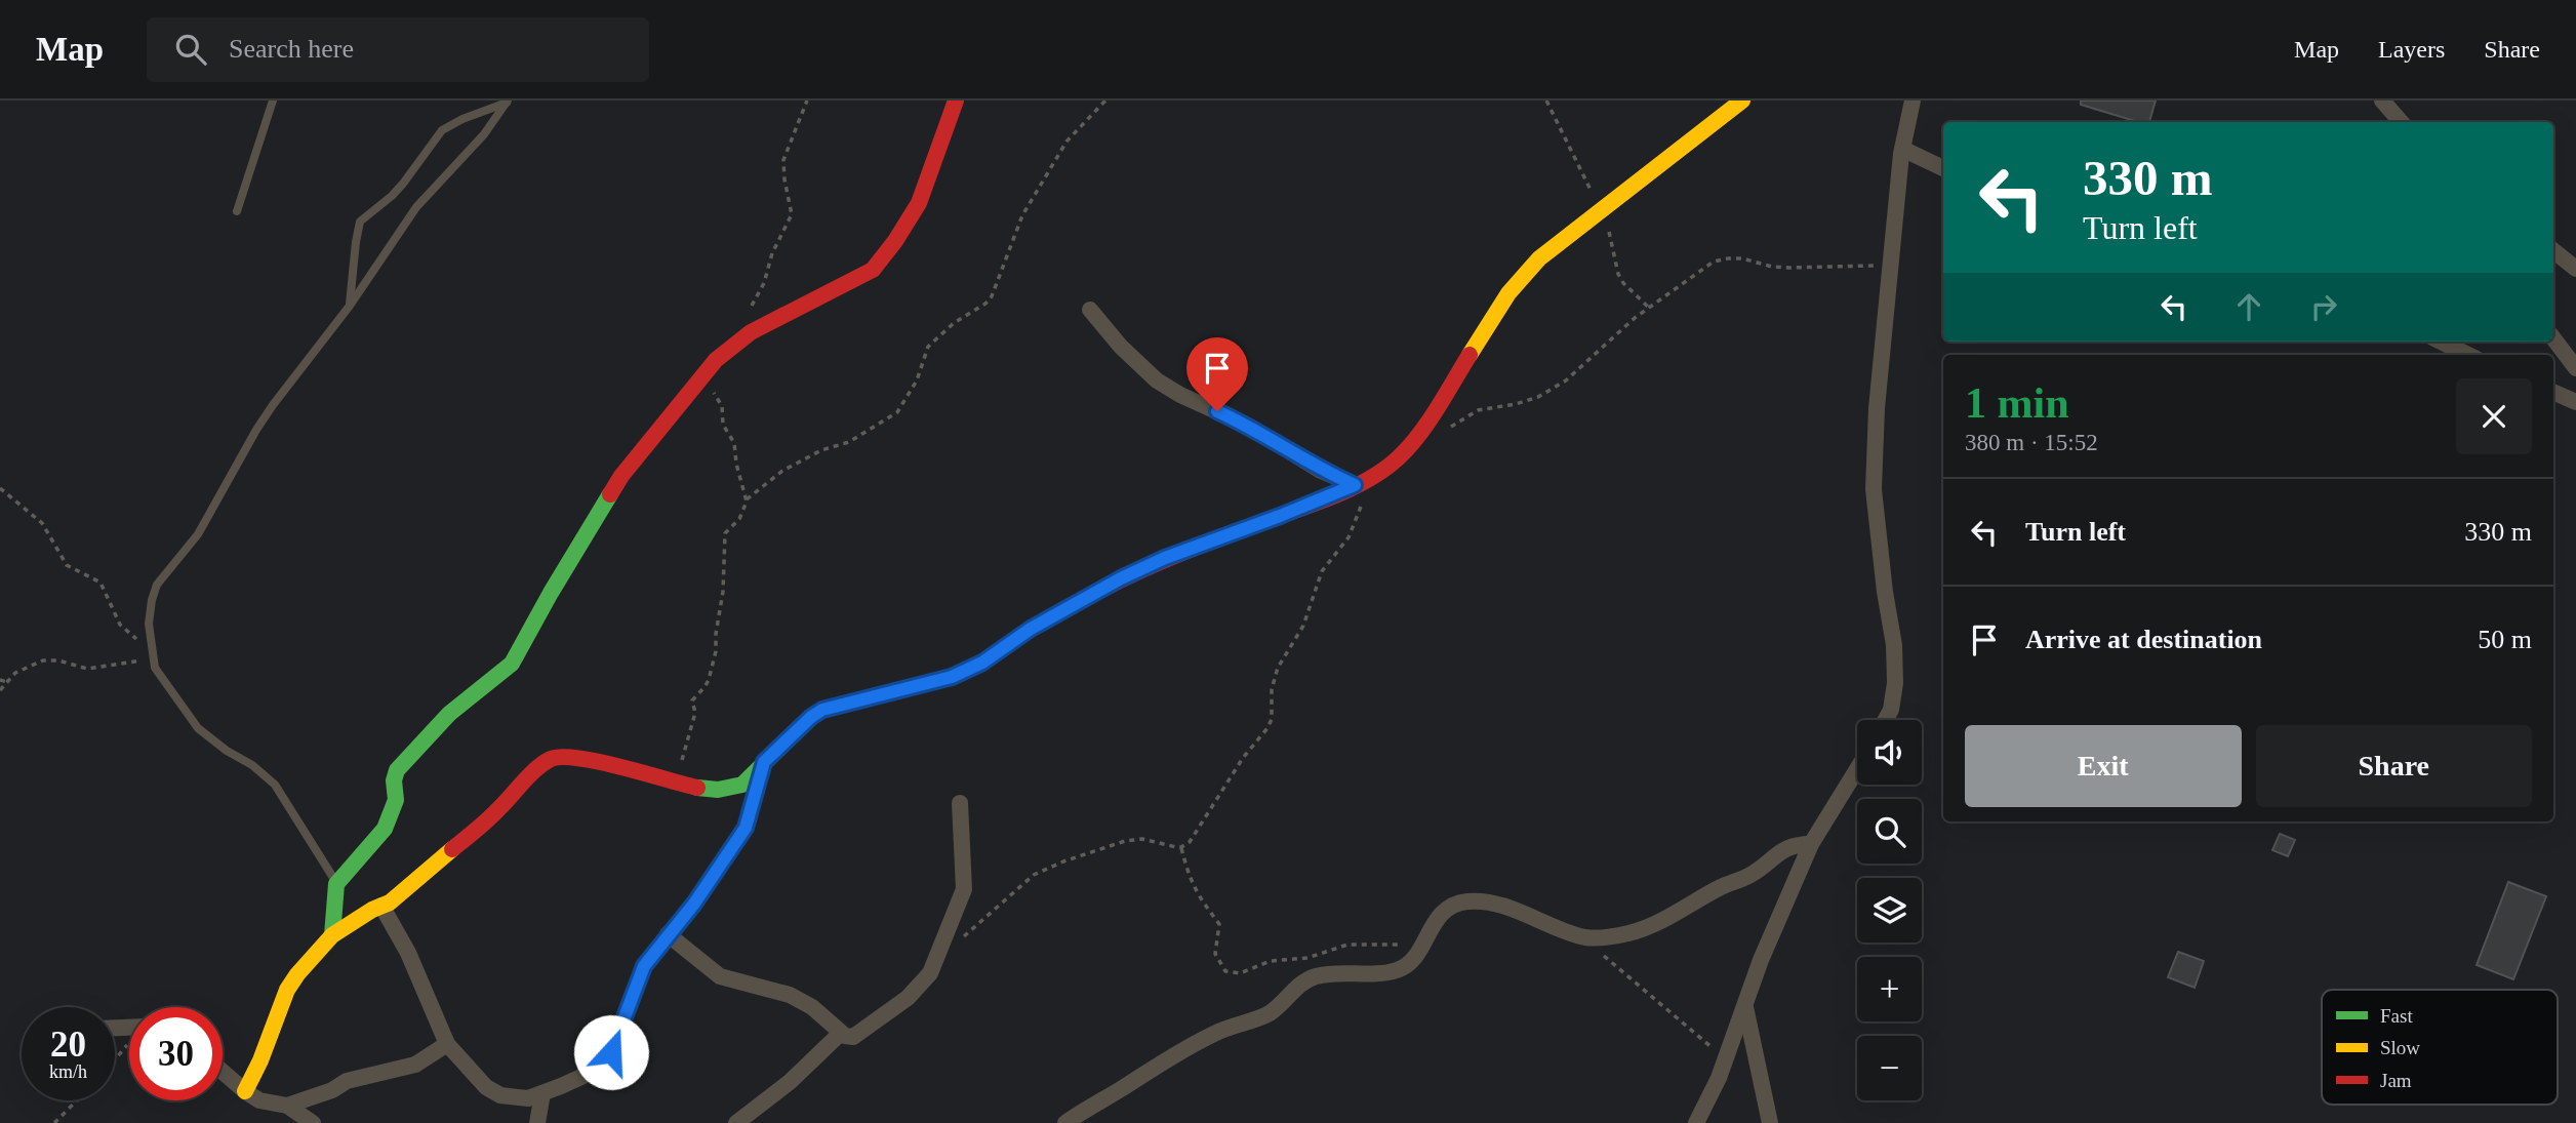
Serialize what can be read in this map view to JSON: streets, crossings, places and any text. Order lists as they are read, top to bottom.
{
  "legend": ["Fast", "Slow", "Jam"],
  "page": {
    "header": "Map",
    "search": "Search here",
    "nav": ["Map", "Layers", "Share"],
    "turn": ["330 m", "Turn left"],
    "heading": ["1 min", "380 m · 15:52"],
    "list": [
      {
        "name": "Turn left",
        "value": "330 m"
      },
      {
        "name": "Arrive at destination",
        "value": "50 m"
      }
    ],
    "buttons": ["Exit", "Share"],
    "map_buttons": ["+", "−"],
    "speed": "20 km/h",
    "limit": "30"
  }
}
